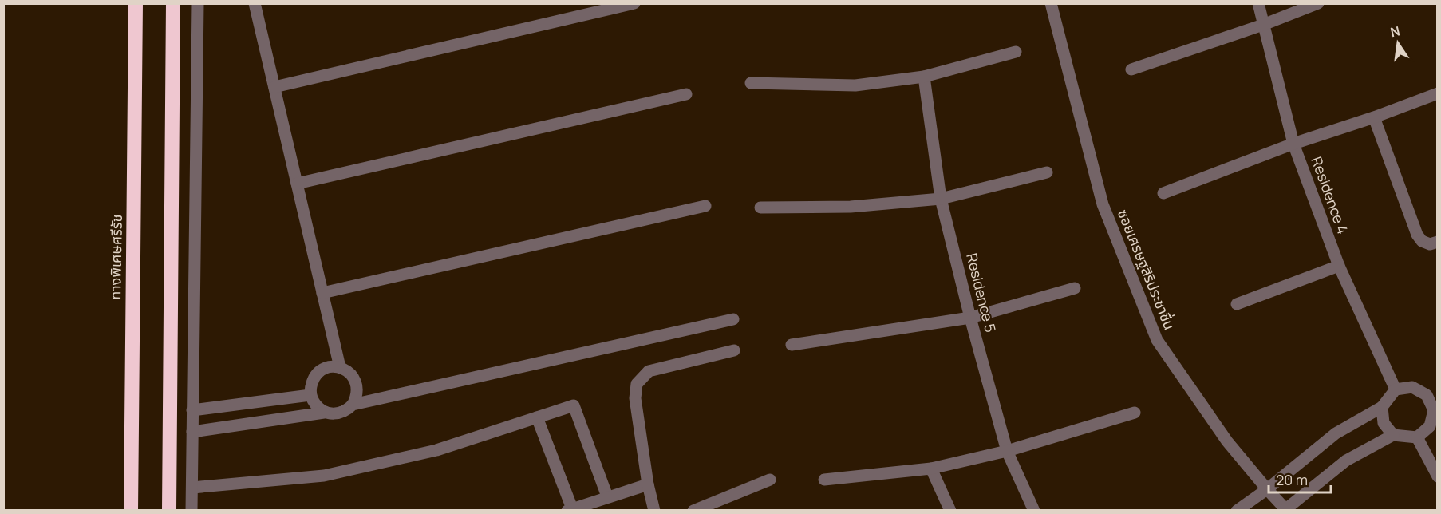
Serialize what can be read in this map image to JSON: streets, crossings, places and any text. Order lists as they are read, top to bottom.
{
  "streets": {
    "highway": ["ทางพิเศษศรีรัช"],
    "street": ["Residence 4", "ซอยเศรษฐสิริประชาชื่น", "Residence 5"]
  },
  "scale_bar": "20 m",
  "north": "top"
}
